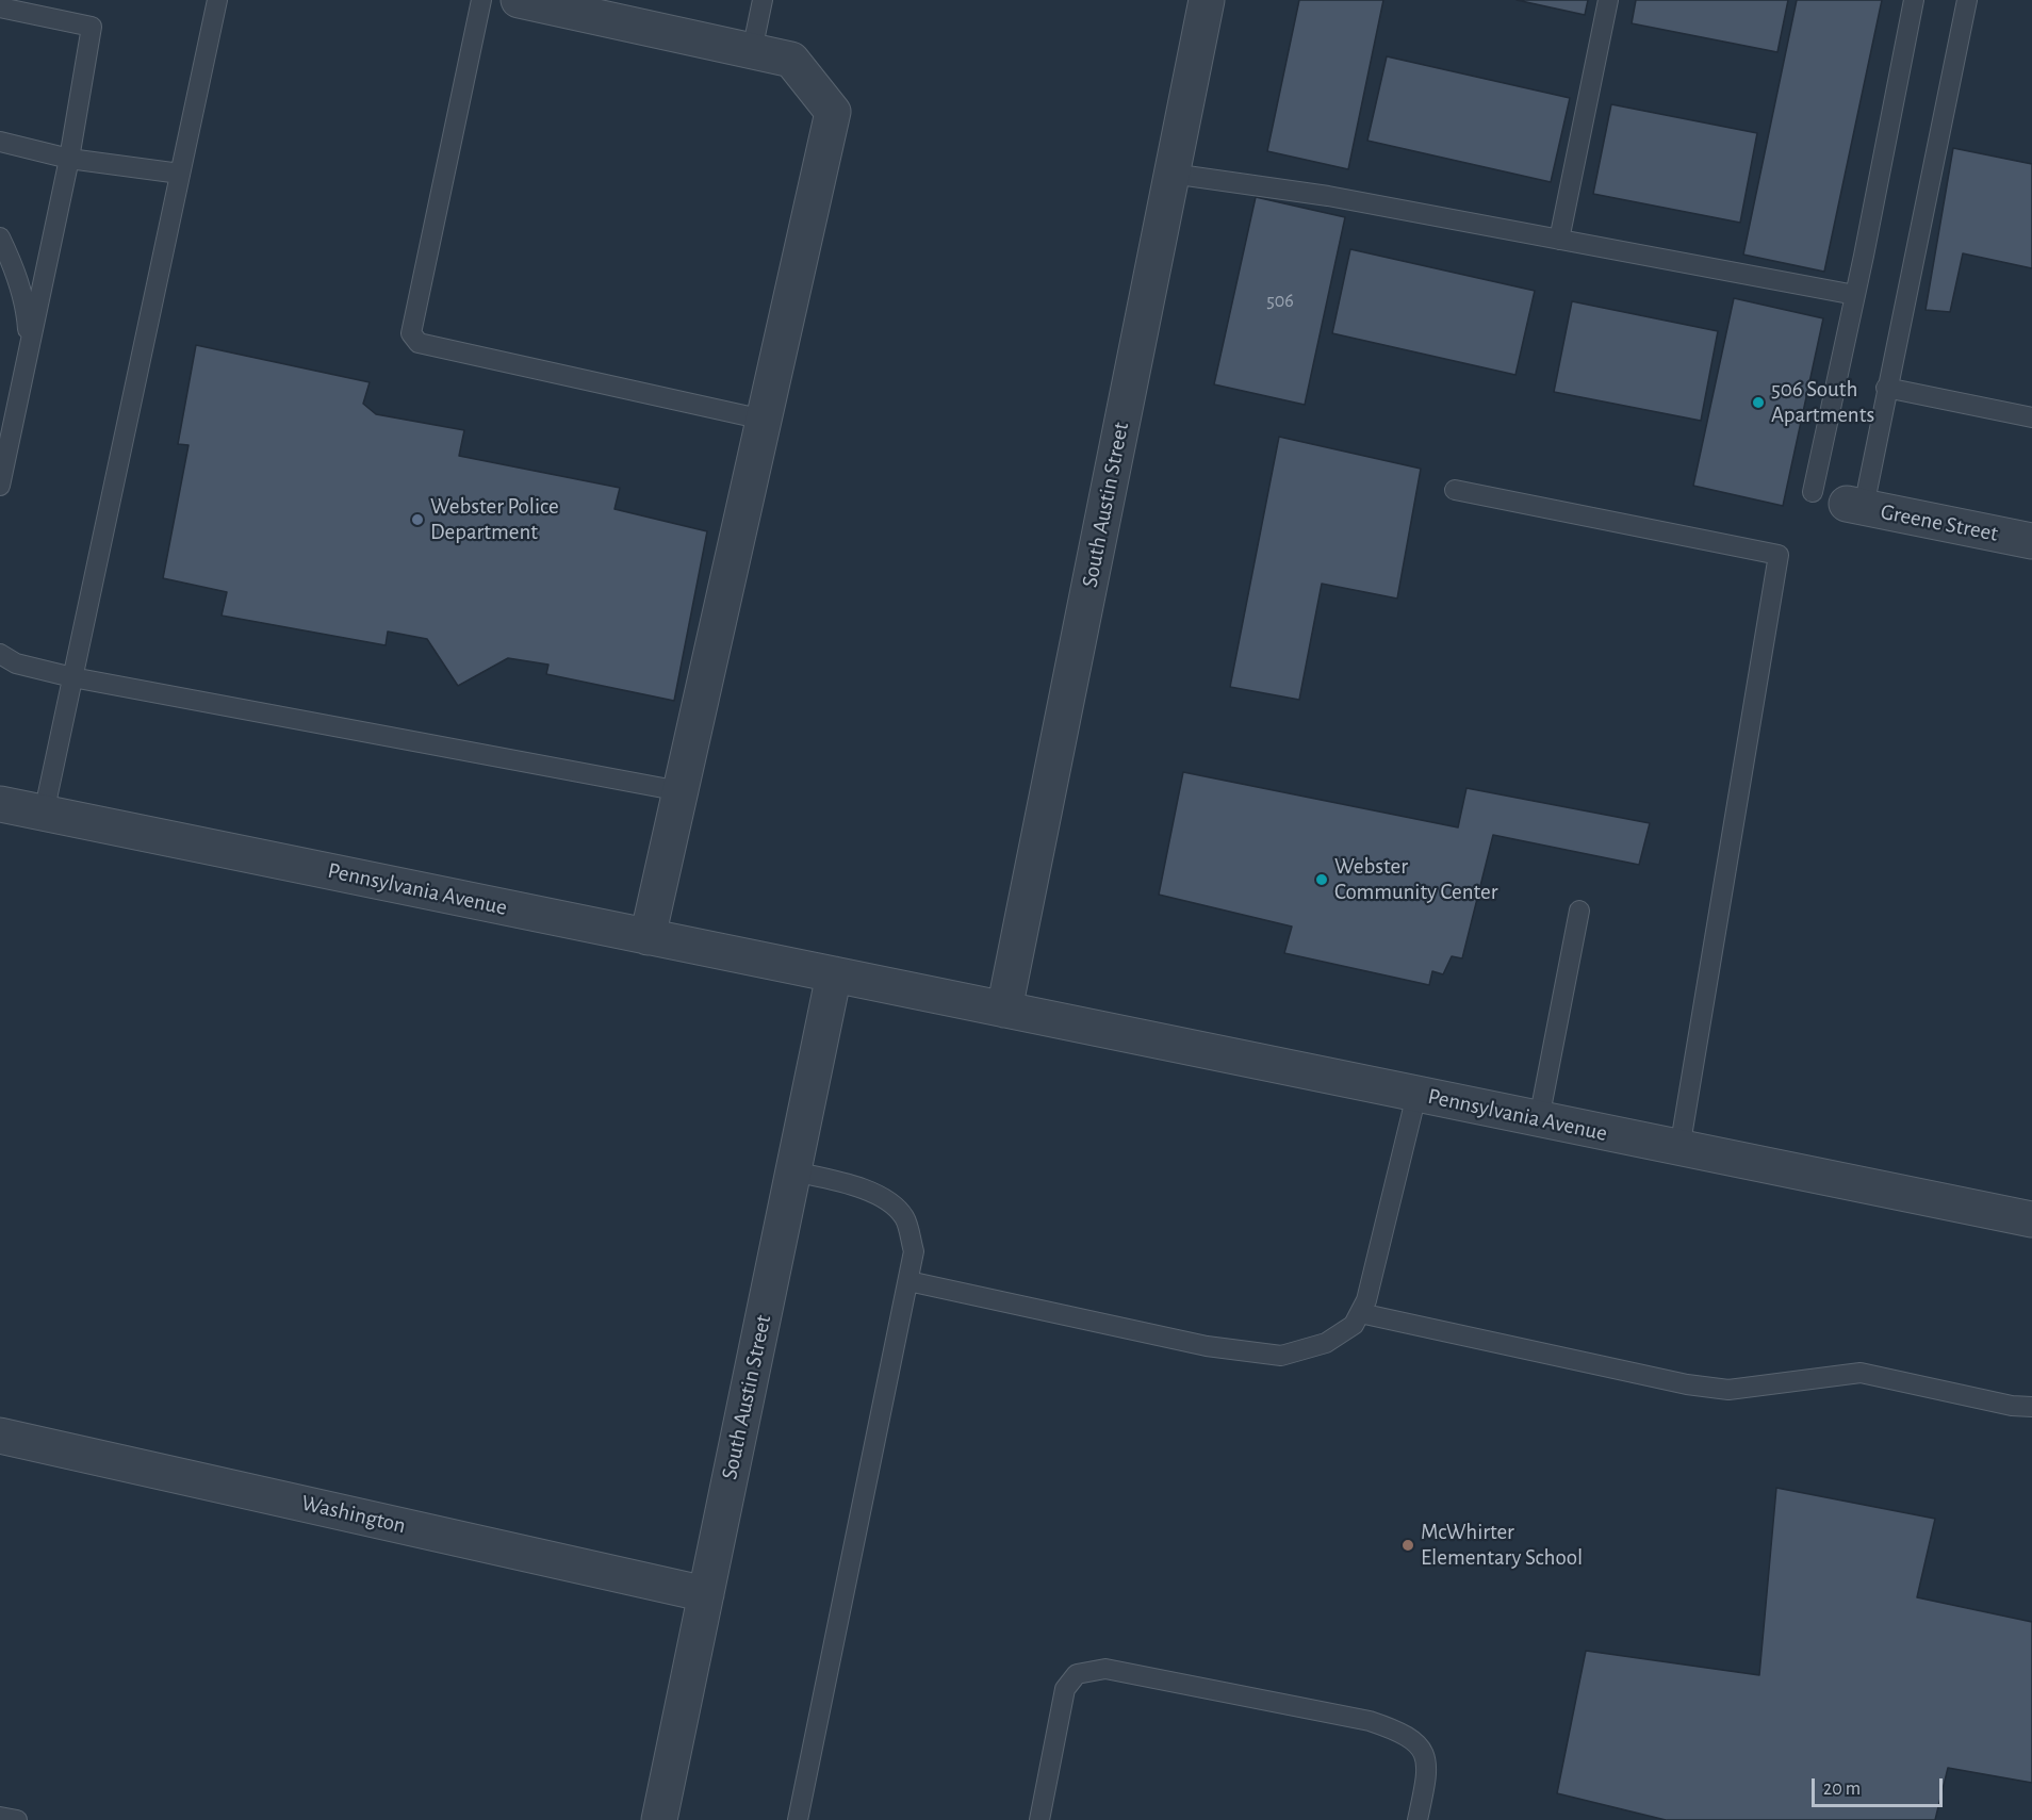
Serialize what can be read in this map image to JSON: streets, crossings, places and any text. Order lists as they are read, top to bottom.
{
  "streets": {
    "street": [
      "South Austin Street",
      "Greene Street",
      "Pennsylvania Avenue",
      "Washington"
    ]
  },
  "crossings": [
    ["South Austin Street", "Pennsylvania Avenue"],
    ["South Austin Street", "Washington"]
  ],
  "places": [
    "506 South Apartments",
    "Webster Police Department",
    "Webster Community Center",
    "McWhirter Elementary School"
  ],
  "house_numbers": ["506"],
  "scale_bar": "20 m"
}
